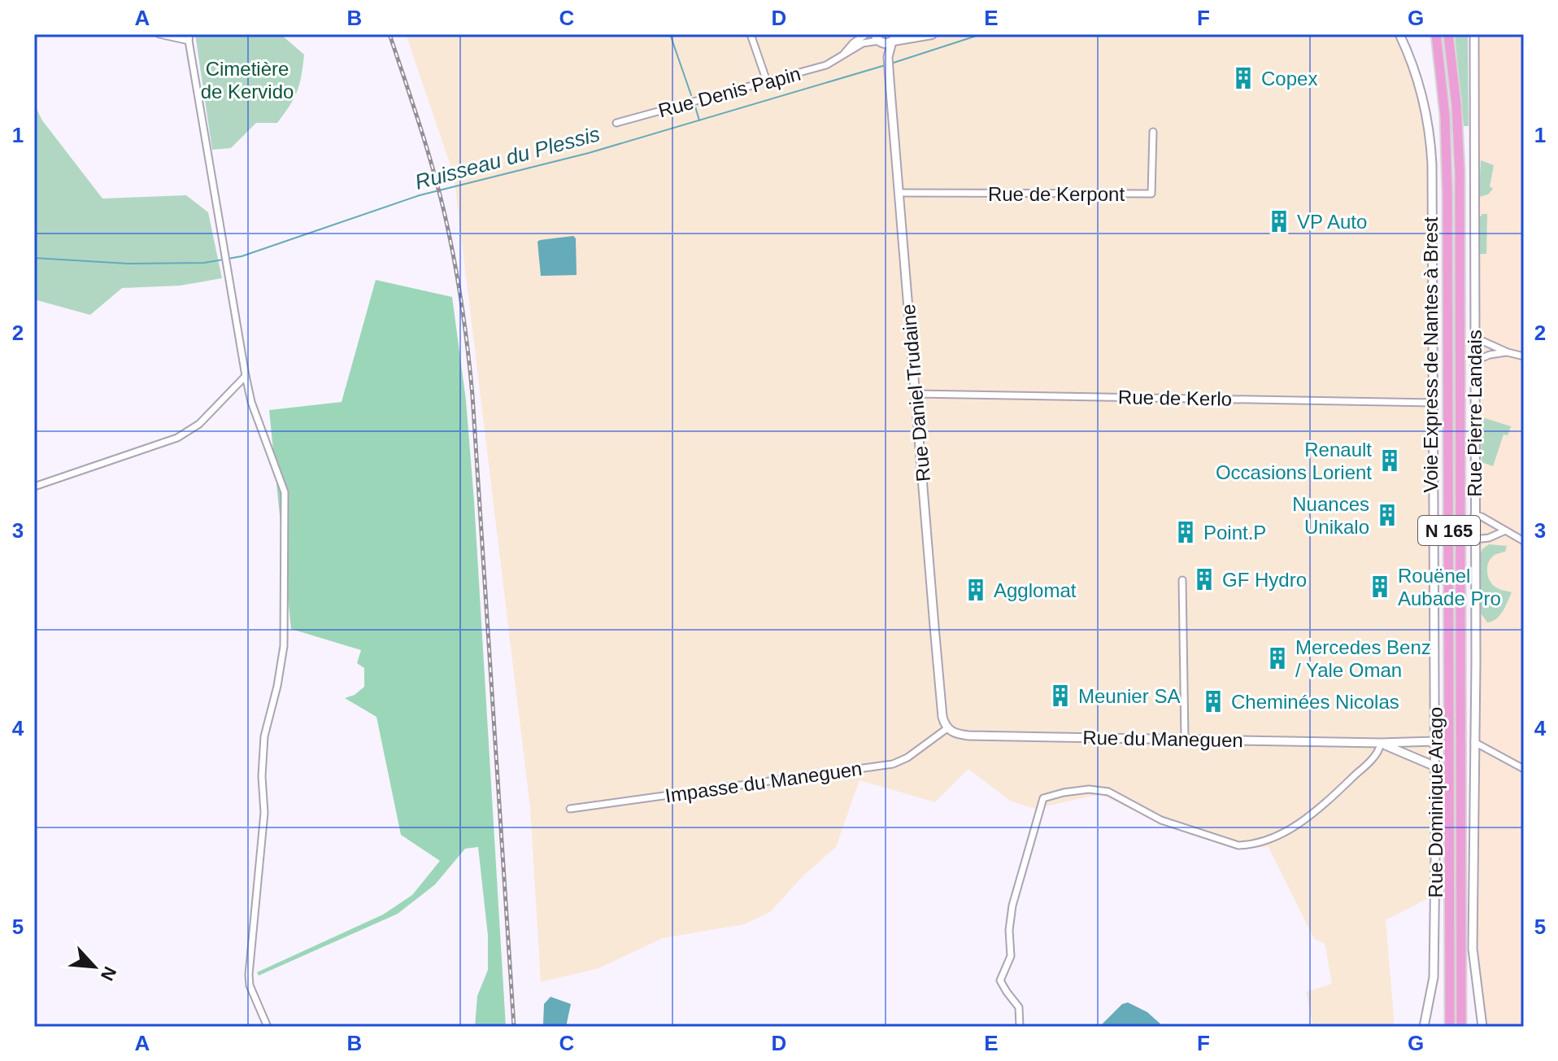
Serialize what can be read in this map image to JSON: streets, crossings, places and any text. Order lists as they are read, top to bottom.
{
  "streets": {
    "highway": ["Voie Express de Nantes à Brest", "N 165"],
    "street": [
      "Rue Denis Papin",
      "Rue de Kerpont",
      "Rue Daniel Trudaine",
      "Rue de Kerlo",
      "Rue Pierre Landais",
      "Rue du Maneguen",
      "Impasse du Maneguen",
      "Rue Dominique Arago"
    ]
  },
  "crossings": [
    ["Rue Denis Papin", "Rue Daniel Trudaine"],
    ["Rue de Kerpont", "Rue Daniel Trudaine"],
    ["Rue Daniel Trudaine", "Rue de Kerlo"],
    ["Rue Daniel Trudaine", "Rue du Maneguen"],
    ["Rue Daniel Trudaine", "Impasse du Maneguen"],
    ["Rue de Kerlo", "Rue Dominique Arago"],
    ["Rue du Maneguen", "Impasse du Maneguen"],
    ["Rue du Maneguen", "Rue Dominique Arago"]
  ],
  "water": ["Ruisseau du Plessis"],
  "parks": ["Cimetière de Kervido"],
  "places": {
    "building": [
      "Copex",
      "VP Auto",
      "Renault Occasions Lorient",
      "Nuances Unikalo",
      "Point.P",
      "GF Hydro",
      "Rouënel Aubade Pro",
      "Agglomat",
      "Mercedes Benz / Yale Oman",
      "Meunier SA",
      "Cheminées Nicolas"
    ]
  },
  "north": "bottom right",
  "grid": {
    "columns": [
      "A",
      "B",
      "C",
      "D",
      "E",
      "F",
      "G"
    ],
    "rows": [
      "1",
      "2",
      "3",
      "4",
      "5"
    ]
  }
}
